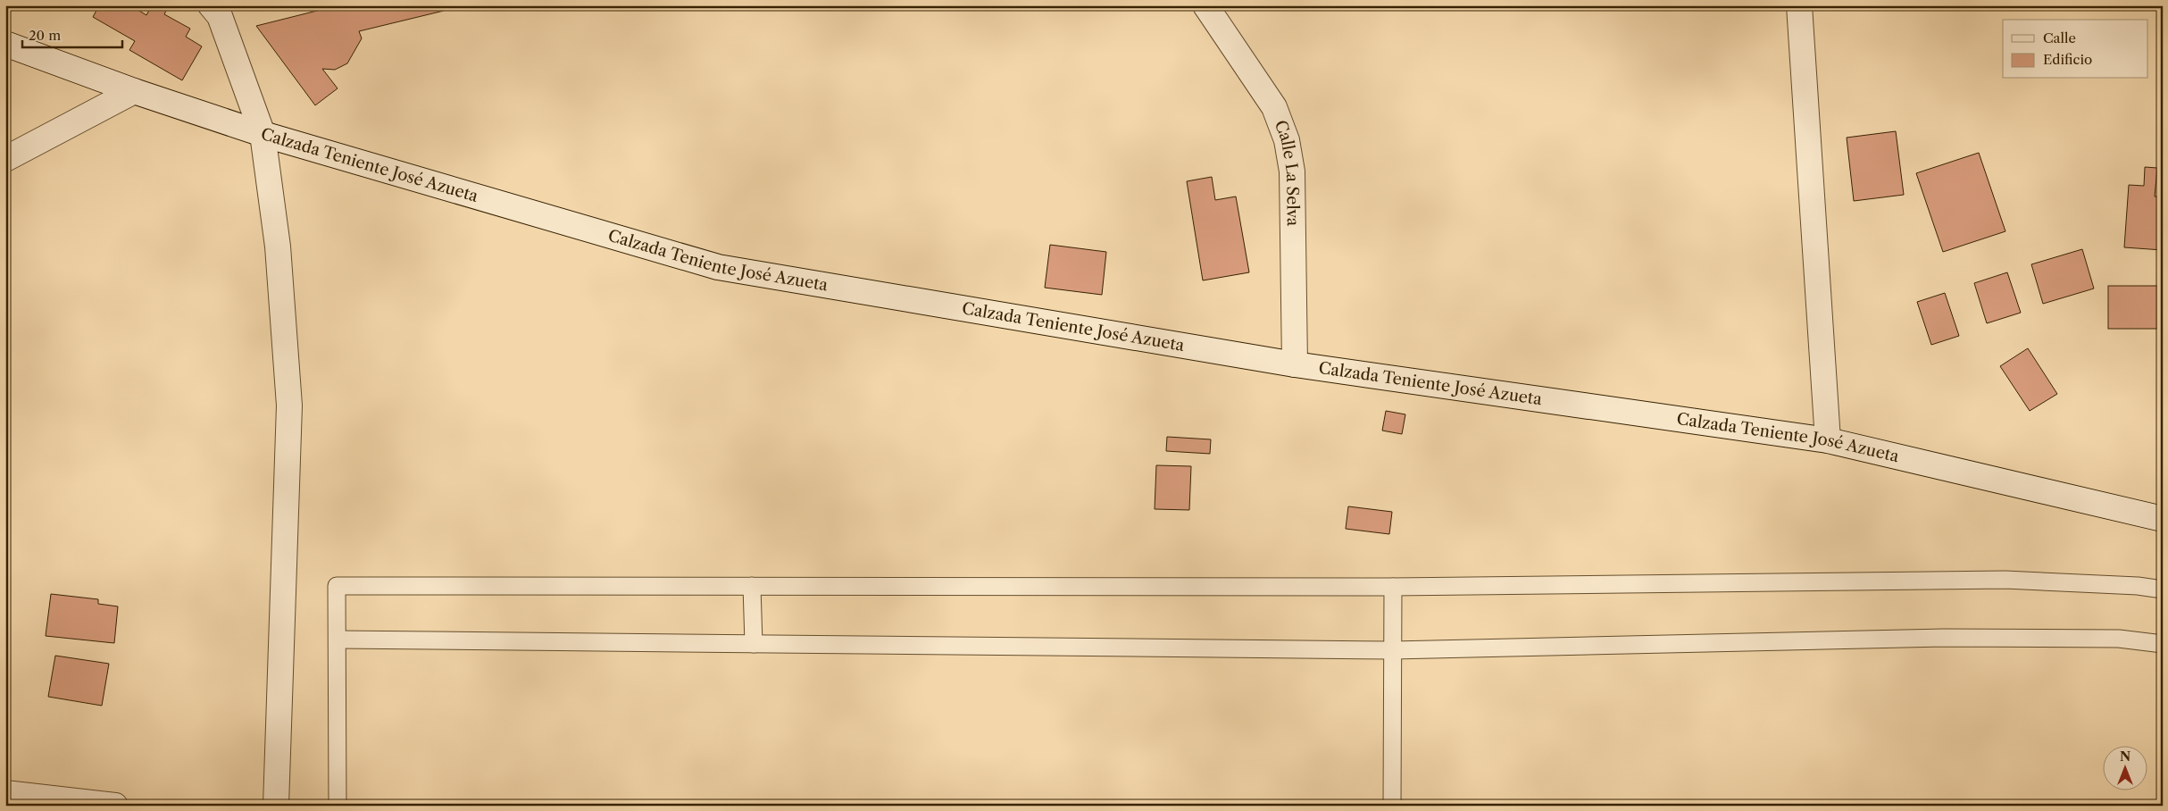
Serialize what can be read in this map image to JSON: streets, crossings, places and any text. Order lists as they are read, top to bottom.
{
  "streets": {
    "main road": ["Calzada Teniente José Azueta", "Calle La Selva"]
  },
  "crossings": [
    ["Calzada Teniente José Azueta", "Calle La Selva"]
  ],
  "legend": ["Calle", "Edificio"],
  "scale_bar": "20 m",
  "north": "top"
}
